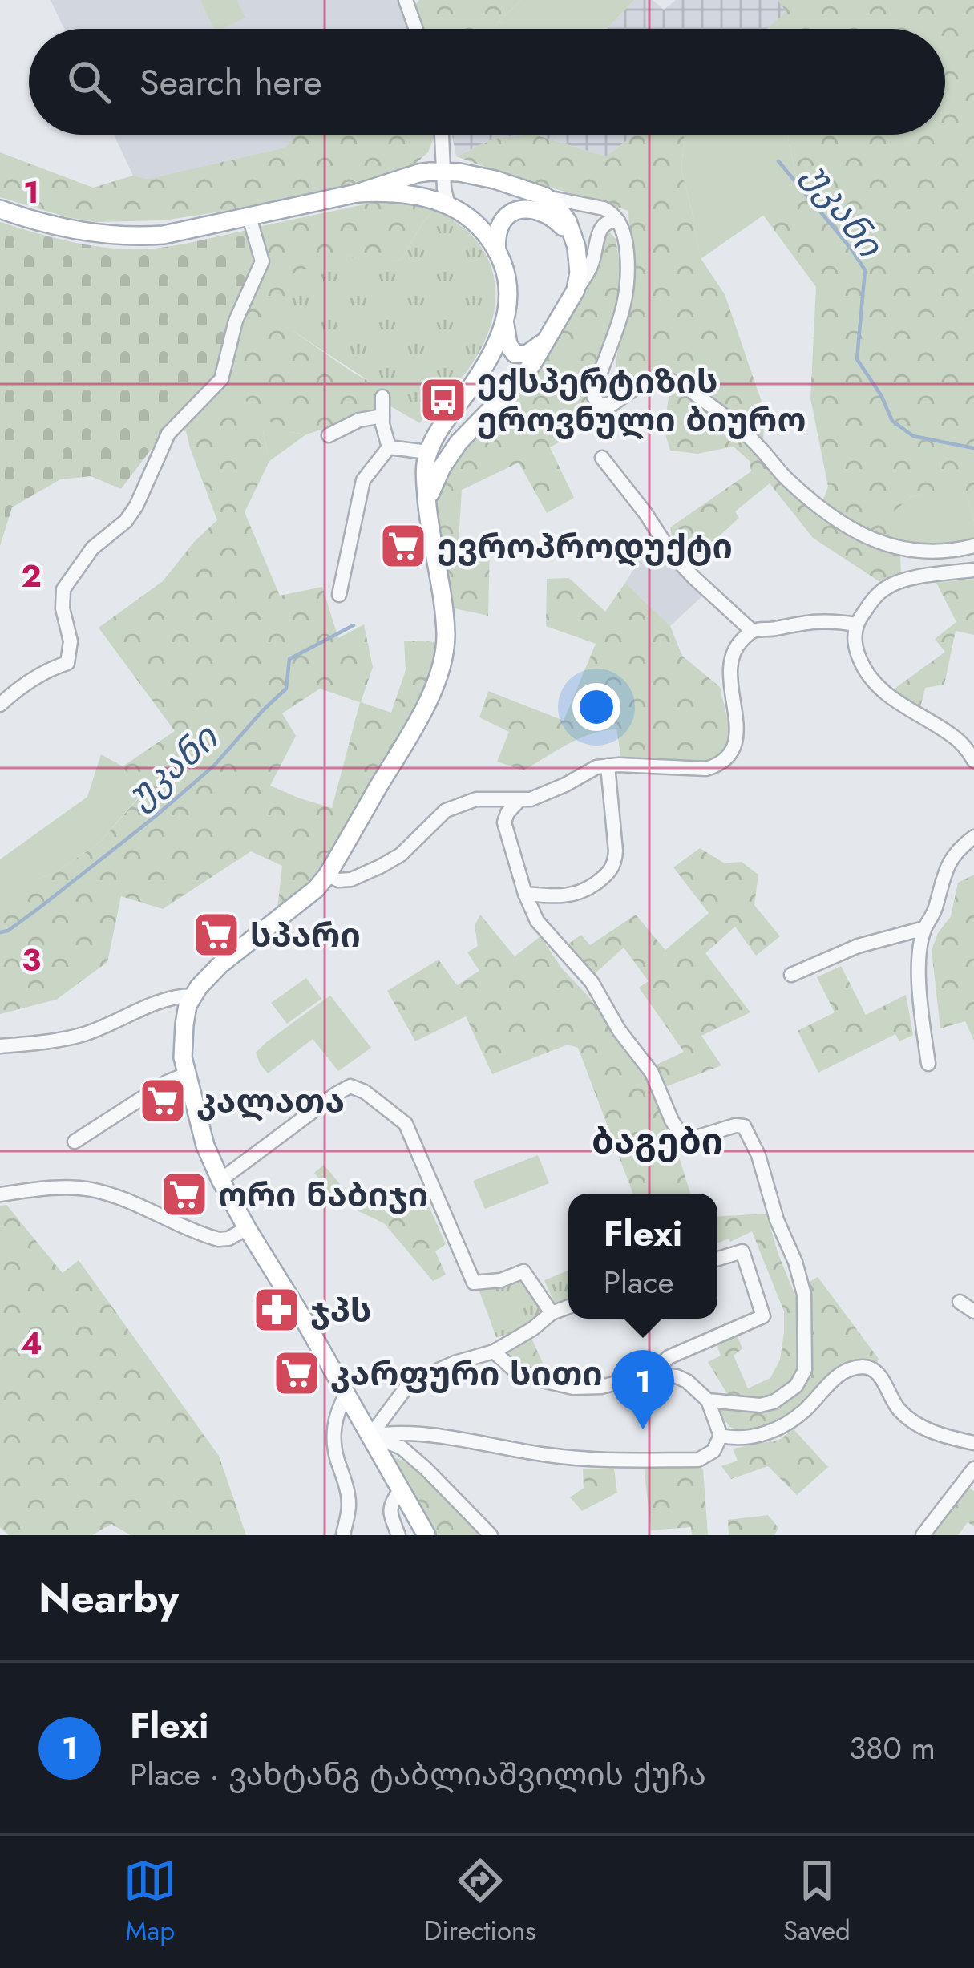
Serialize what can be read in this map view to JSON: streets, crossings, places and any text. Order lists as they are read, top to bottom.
{
  "districts": ["ბაგები"],
  "water": ["უკანი"],
  "places": {
    "bus stop": ["ექსპერტიზის ეროვნული ბიურო"],
    "supermarket": [
      "ევროპროდუქტი",
      "სპარი",
      "კალათა",
      "ორი ნაბიჯი",
      "კარფური სითი"
    ],
    "pharmacy": ["ჯპს"]
  },
  "page": {
    "search": "Search here",
    "popup": ["Flexi", "Place"],
    "pins": "1",
    "heading": "Nearby",
    "list": [
      {
        "mark": "1",
        "name": "Flexi",
        "note": "Place · ვახტანგ ტაბლიაშვილის ქუჩა",
        "value": "380 m"
      }
    ],
    "nav": ["Map", "Directions", "Saved"]
  },
  "grid": {
    "rows": [
      "1",
      "2",
      "3",
      "4"
    ]
  }
}
